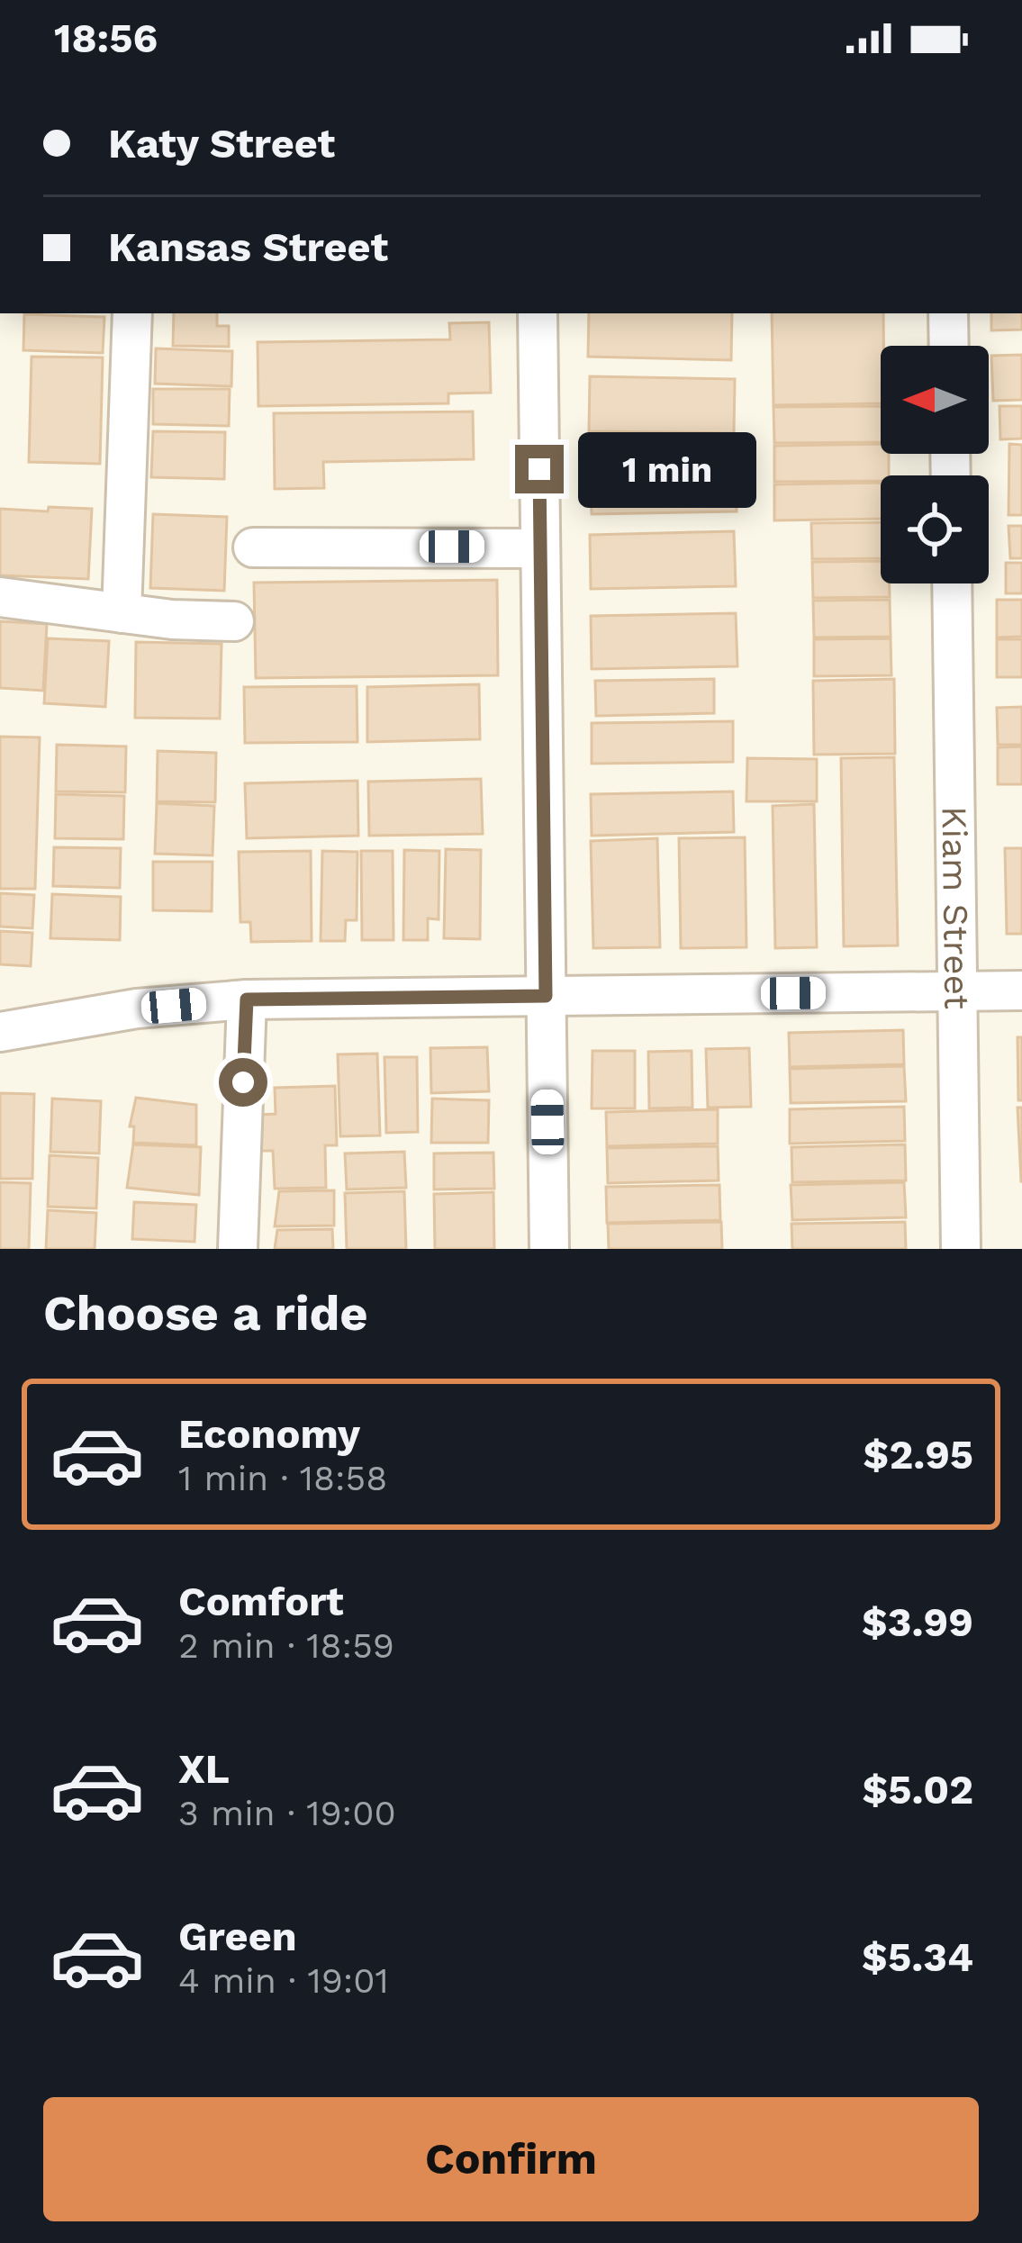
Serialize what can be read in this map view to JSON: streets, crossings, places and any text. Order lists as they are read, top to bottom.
{
  "streets": {
    "street": ["Kiam Street"]
  },
  "north": "left",
  "page": {
    "status": "18:56",
    "banner": ["Katy Street", "Kansas Street"],
    "bubble": "1 min",
    "heading": "Choose a ride",
    "list": [
      {
        "name": "Economy",
        "note": "1 min · 18:58",
        "value": "$2.95"
      },
      {
        "name": "Comfort",
        "note": "2 min · 18:59",
        "value": "$3.99"
      },
      {
        "name": "XL",
        "note": "3 min · 19:00",
        "value": "$5.02"
      },
      {
        "name": "Green",
        "note": "4 min · 19:01",
        "value": "$5.34"
      }
    ],
    "buttons": "Confirm"
  }
}
